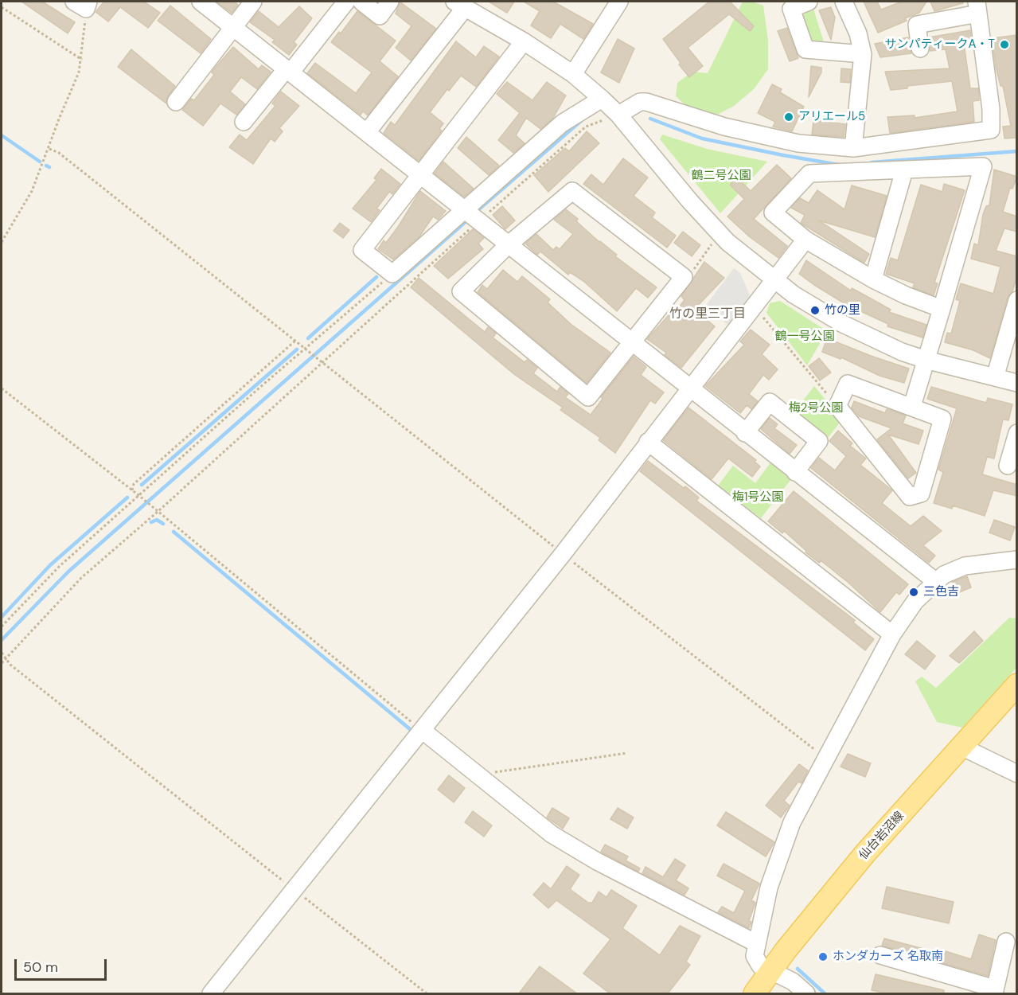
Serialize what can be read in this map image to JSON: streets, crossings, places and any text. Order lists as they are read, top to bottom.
{
  "streets": {
    "main road": ["仙台岩沼線"]
  },
  "districts": ["竹の里三丁目"],
  "parks": [
    "鶴二号公園",
    "鶴一号公園",
    "梅2号公園",
    "梅1号公園"
  ],
  "places": [
    "サンパティークA・T",
    "アリエール5",
    "竹の里",
    "三色吉",
    "ホンダカーズ 名取南"
  ],
  "scale_bar": "50 m"
}
